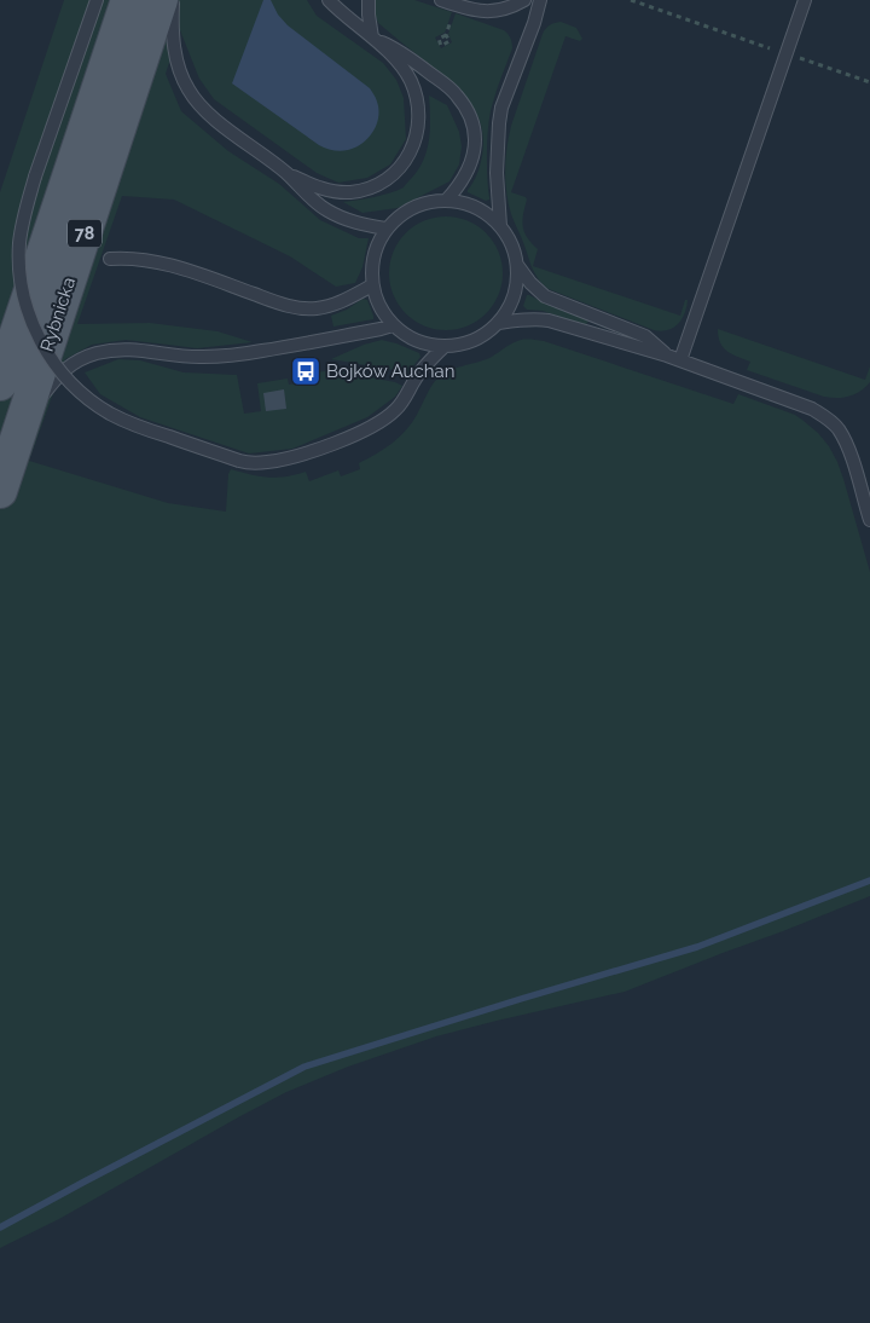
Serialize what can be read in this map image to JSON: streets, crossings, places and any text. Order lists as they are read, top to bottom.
{
  "streets": {
    "main road": ["78", "Rybnicka"]
  },
  "places": {
    "bus stop": ["Bojków Auchan"]
  }
}
